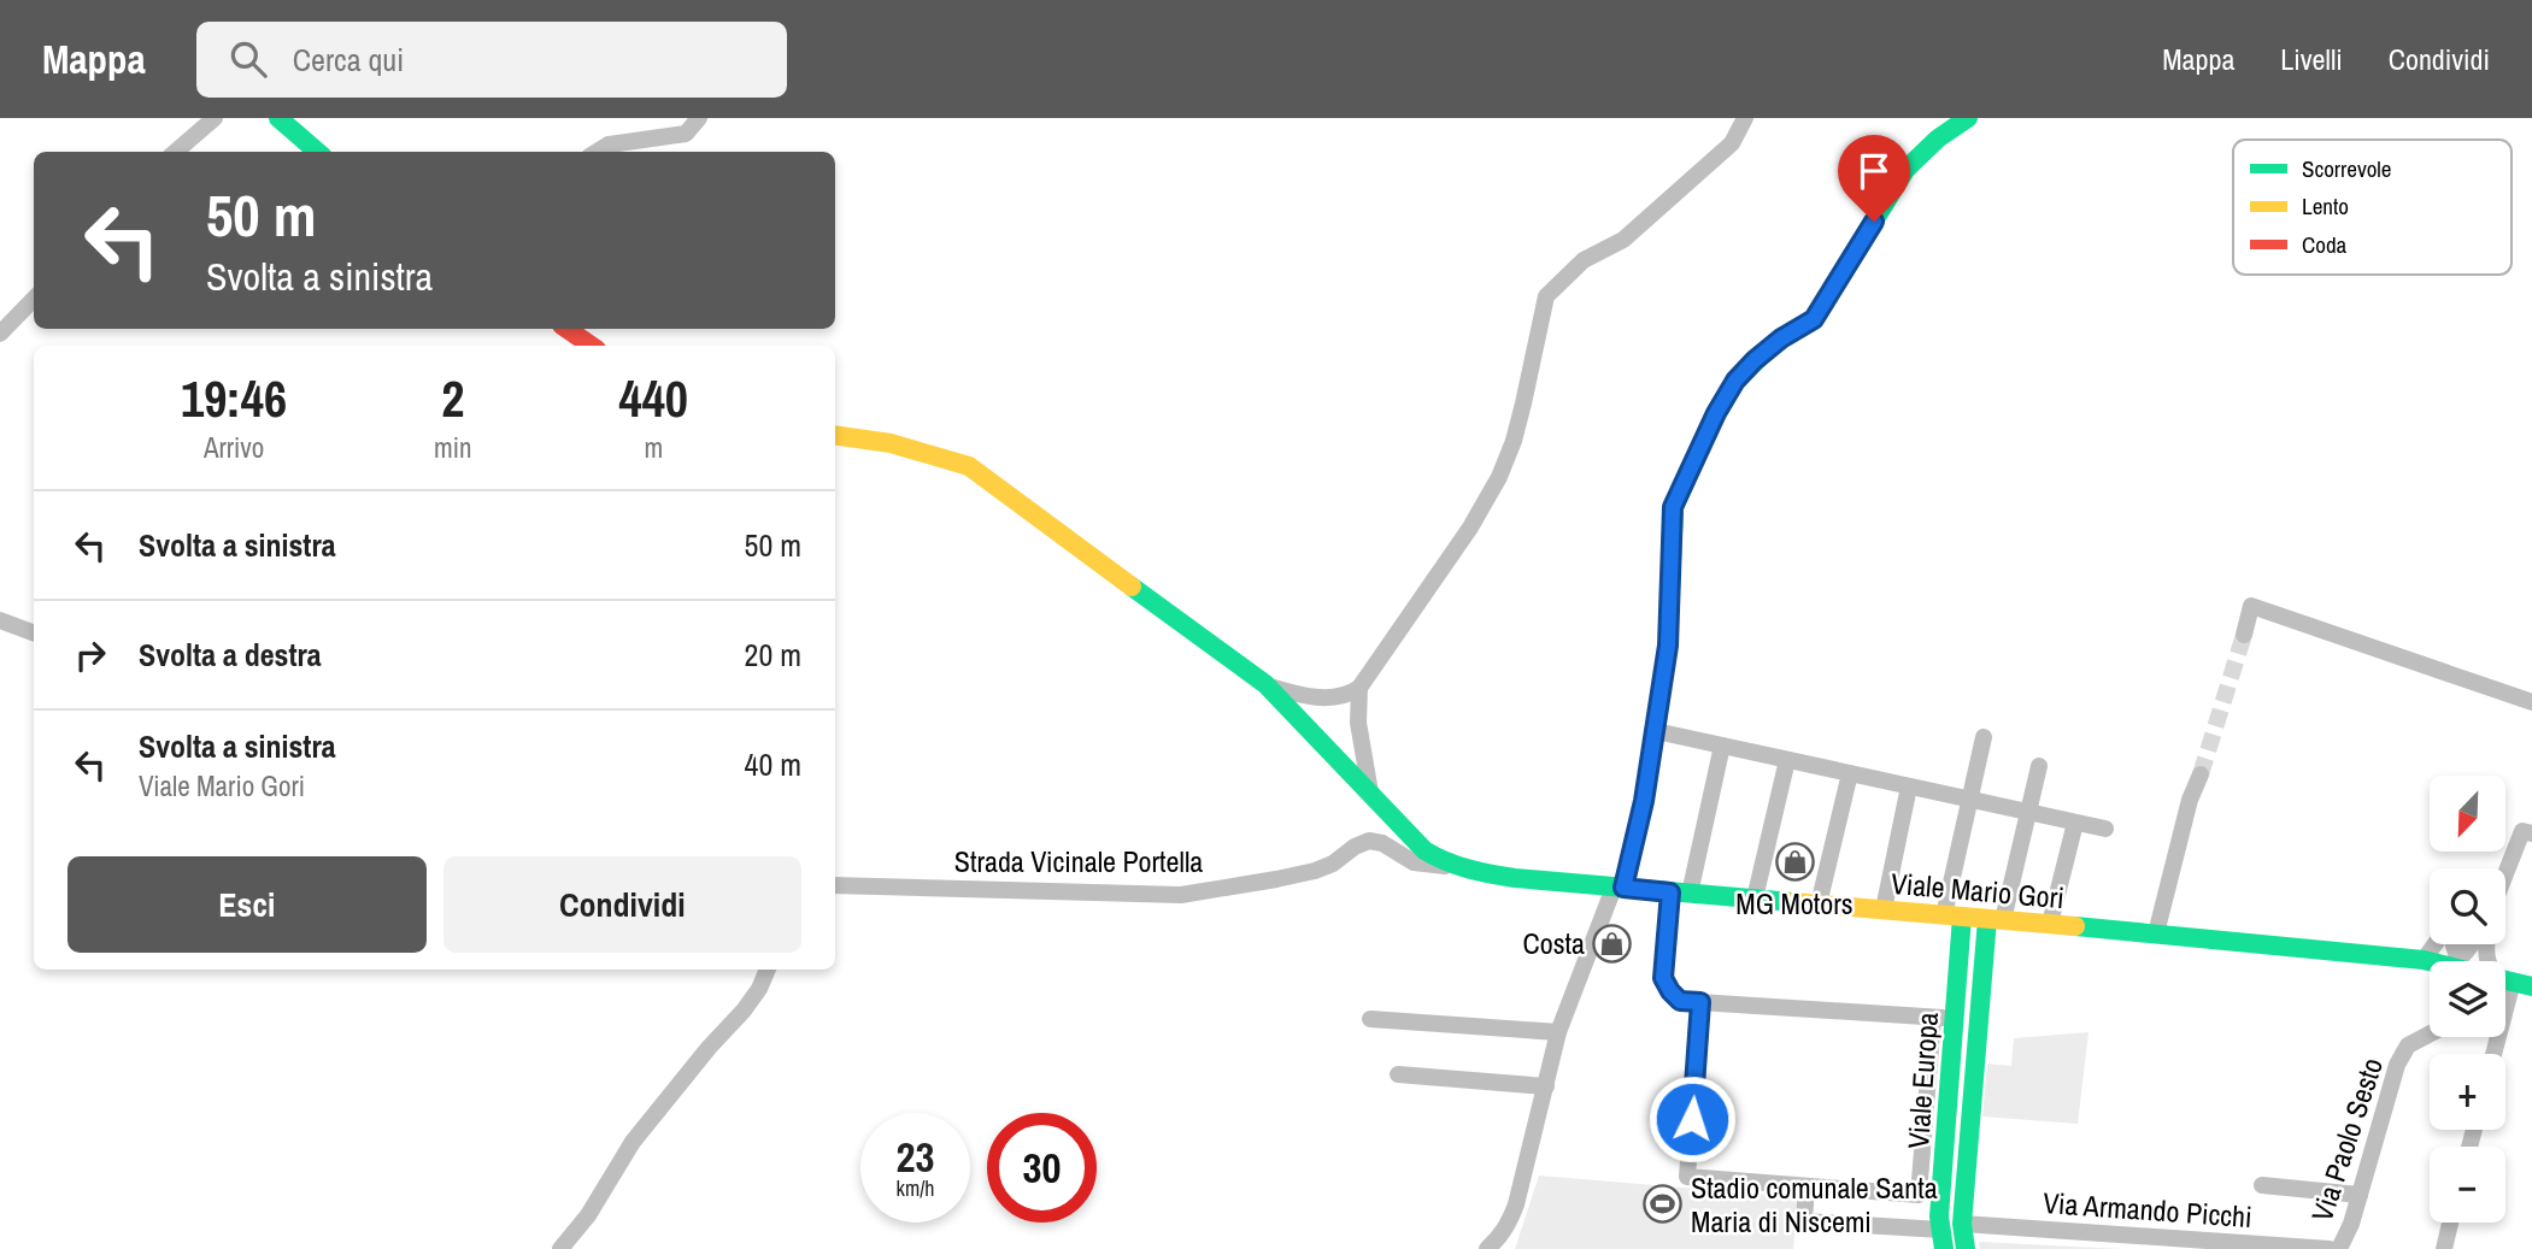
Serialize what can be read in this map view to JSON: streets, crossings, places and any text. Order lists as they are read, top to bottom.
{
  "streets": {
    "main road": ["Viale Mario Gori", "Viale Europa"],
    "street": ["Strada Vicinale Portella", "Via Paolo Sesto", "Via Armando Picchi"]
  },
  "crossings": [
    ["Strada Vicinale Portella", "Viale Mario Gori"],
    ["Viale Mario Gori", "Viale Europa"],
    ["Viale Europa", "Via Armando Picchi"]
  ],
  "places": {
    "shop": ["MG Motors", "Costa"],
    "sports": ["Stadio comunale Santa Maria di Niscemi"]
  },
  "legend": ["Scorrevole", "Lento", "Coda"],
  "north": "bottom left",
  "page": {
    "header": "Mappa",
    "search": "Cerca qui",
    "nav": ["Mappa", "Livelli", "Condividi"],
    "turn": ["50 m", "Svolta a sinistra"],
    "eta": [
      "19:46",
      "Arrivo",
      "2",
      "min",
      "440",
      "m"
    ],
    "list": [
      {
        "name": "Svolta a sinistra",
        "value": "50 m"
      },
      {
        "name": "Svolta a destra",
        "value": "20 m"
      },
      {
        "name": "Svolta a sinistra",
        "note": "Viale Mario Gori",
        "value": "40 m"
      }
    ],
    "map_buttons": ["+", "−"],
    "buttons": ["Esci", "Condividi"],
    "speed": "23 km/h",
    "limit": "30"
  }
}
